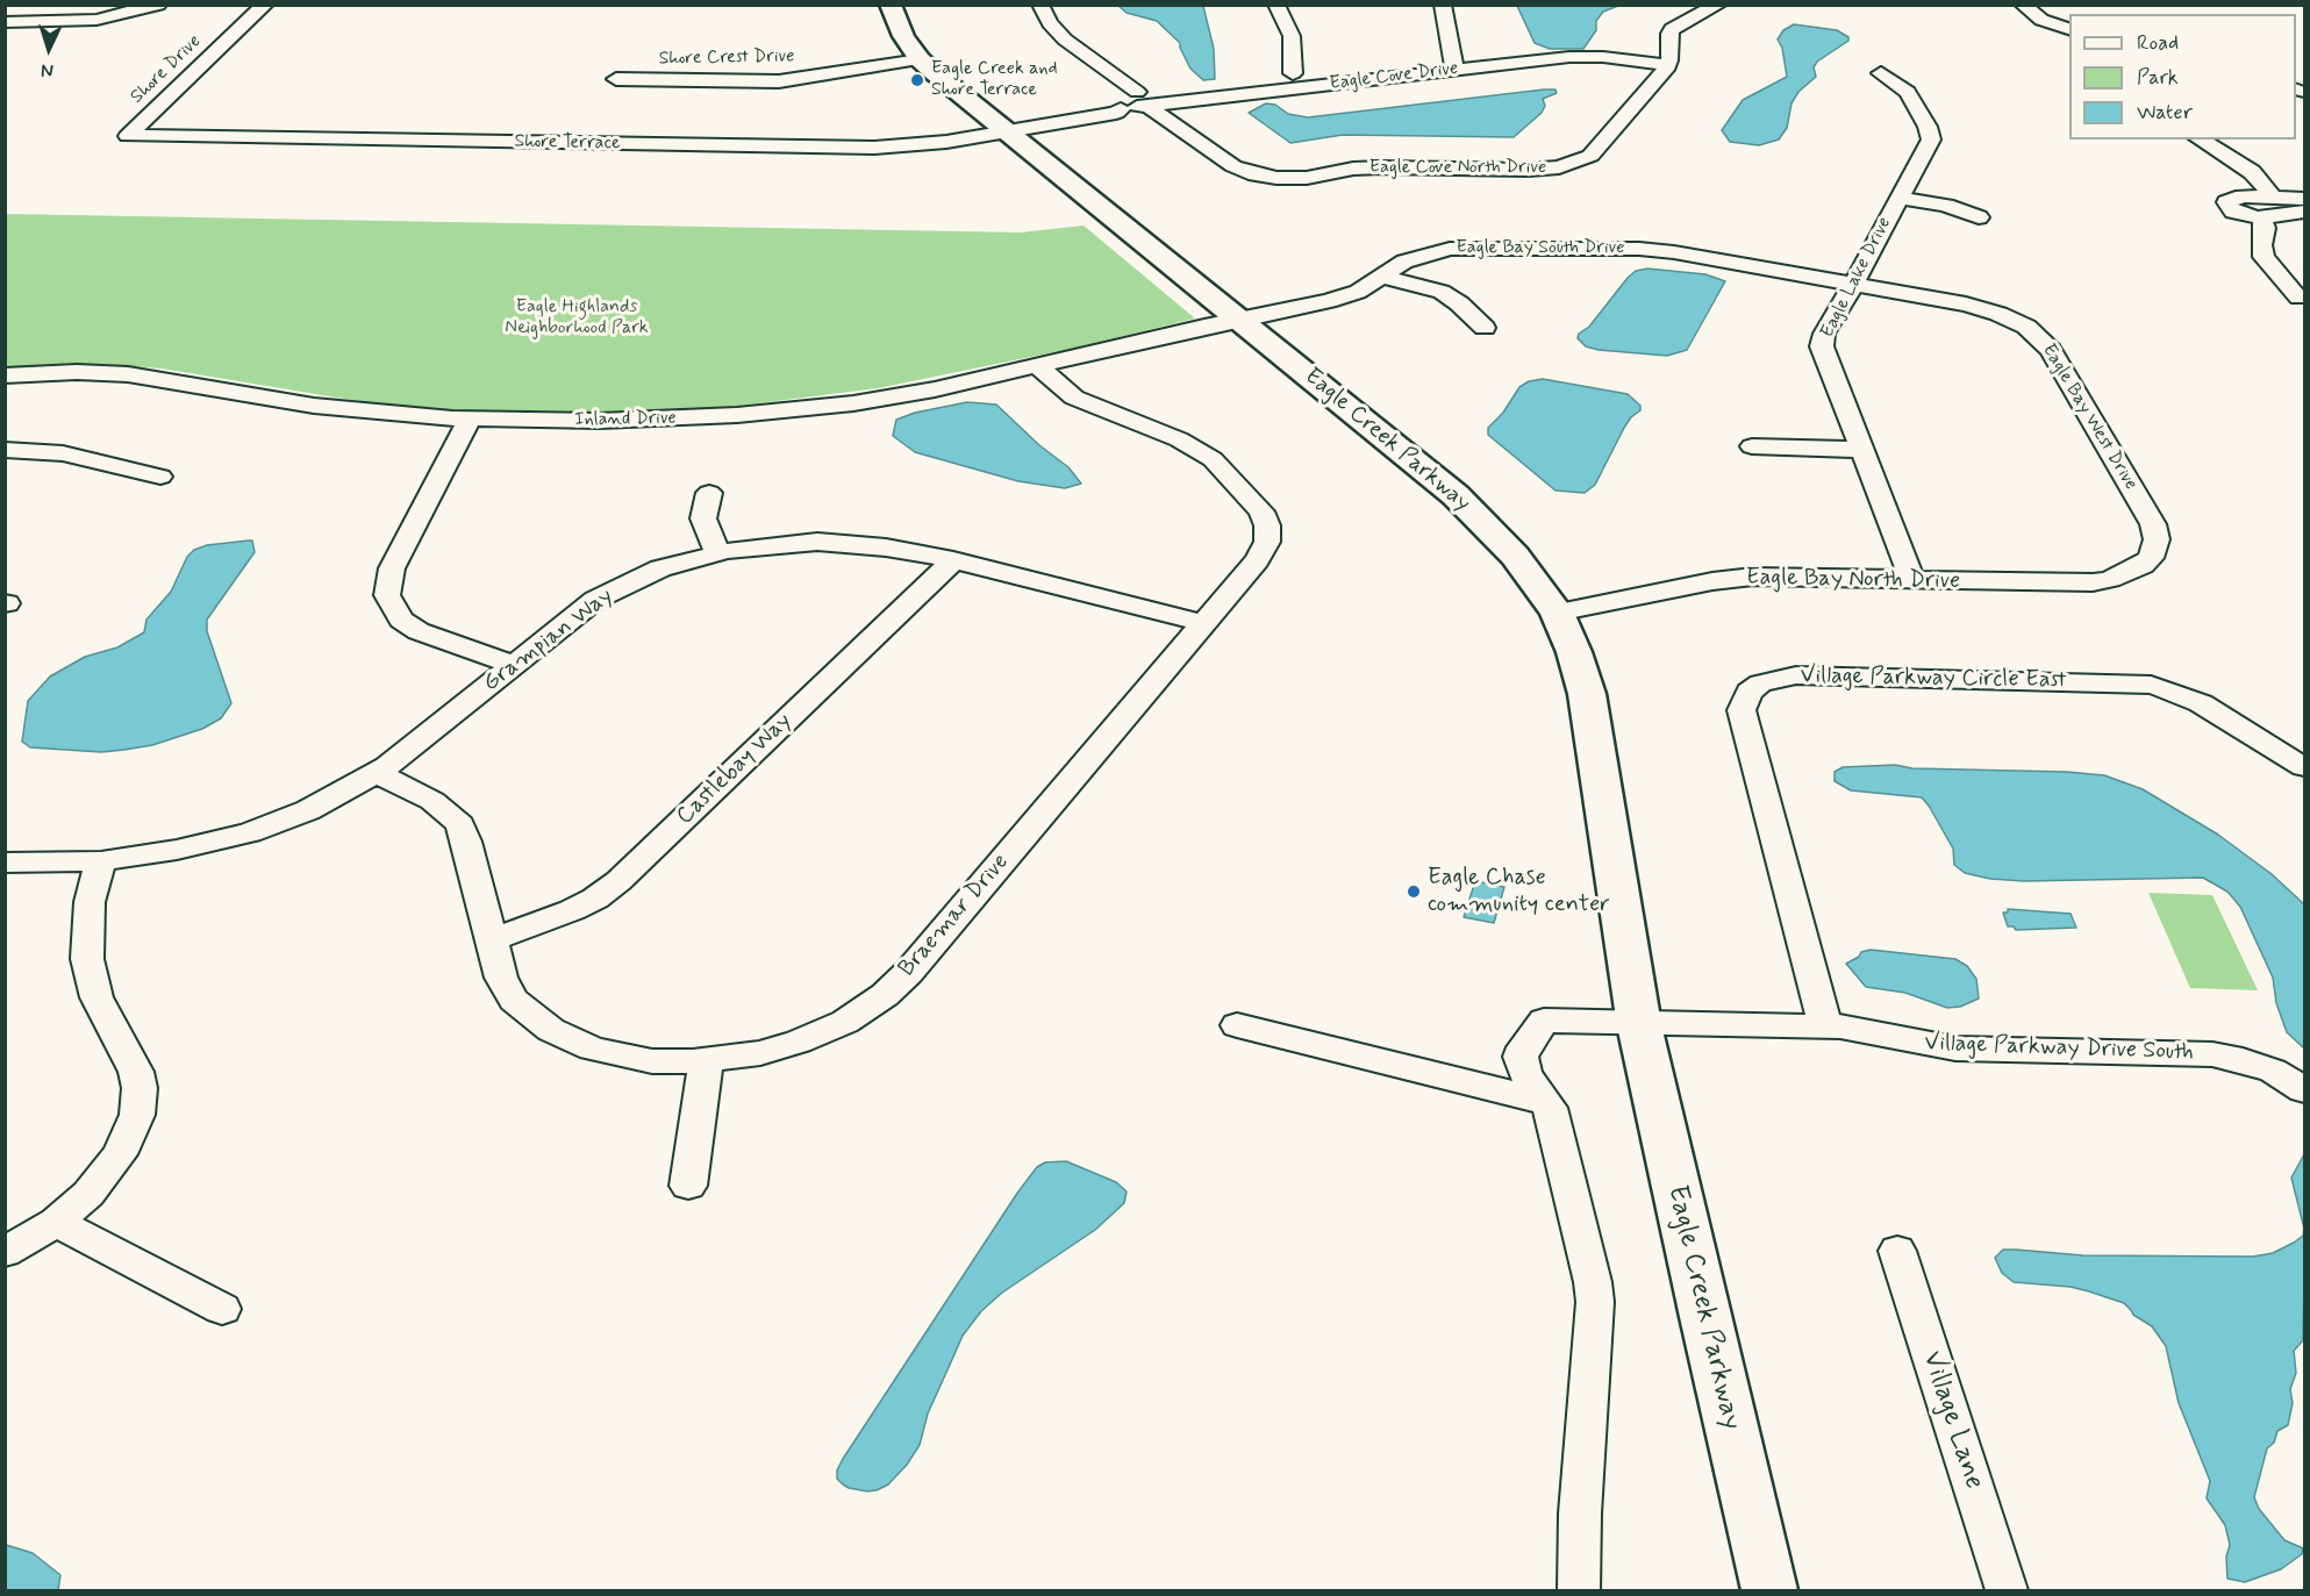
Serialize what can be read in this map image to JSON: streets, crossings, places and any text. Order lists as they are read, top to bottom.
{
  "streets": {
    "main road": ["Eagle Creek Parkway"],
    "street": [
      "Shore Crest Drive",
      "Shore Drive",
      "Eagle Cove Drive",
      "Shore Terrace",
      "Eagle Cove North Drive",
      "Eagle Bay South Drive",
      "Eagle Lake Drive",
      "Eagle Bay West Drive",
      "Inland Drive",
      "Eagle Bay North Drive",
      "Grampian Way",
      "Village Parkway Circle East",
      "Castlebay Way",
      "Braemar Drive",
      "Village Parkway Drive South",
      "Village Lane"
    ]
  },
  "crossings": [
    ["Shore Crest Drive", "Eagle Creek Parkway"],
    ["Shore Drive", "Shore Terrace"],
    ["Eagle Cove Drive", "Shore Terrace"],
    ["Eagle Cove Drive", "Eagle Cove North Drive"],
    ["Eagle Cove Drive", "Eagle Creek Parkway"],
    ["Shore Terrace", "Eagle Creek Parkway"],
    ["Eagle Bay South Drive", "Eagle Lake Drive"],
    ["Eagle Bay South Drive", "Eagle Bay West Drive"],
    ["Eagle Bay South Drive", "Inland Drive"],
    ["Eagle Bay South Drive", "Eagle Creek Parkway"],
    ["Eagle Lake Drive", "Eagle Bay West Drive"],
    ["Eagle Lake Drive", "Eagle Bay North Drive"],
    ["Eagle Bay West Drive", "Eagle Bay North Drive"],
    ["Inland Drive", "Eagle Creek Parkway"],
    ["Inland Drive", "Braemar Drive"],
    ["Eagle Creek Parkway", "Eagle Bay North Drive"],
    ["Eagle Creek Parkway", "Village Parkway Drive South"],
    ["Grampian Way", "Castlebay Way"],
    ["Grampian Way", "Braemar Drive"],
    ["Village Parkway Circle East", "Village Parkway Drive South"],
    ["Castlebay Way", "Braemar Drive"]
  ],
  "parks": ["Eagle Highlands Neighborhood Park"],
  "places": ["Eagle Creek and Shore Terrace", "Eagle Chase community center"],
  "legend": ["Road", "Park", "Water"],
  "north": "bottom"
}
